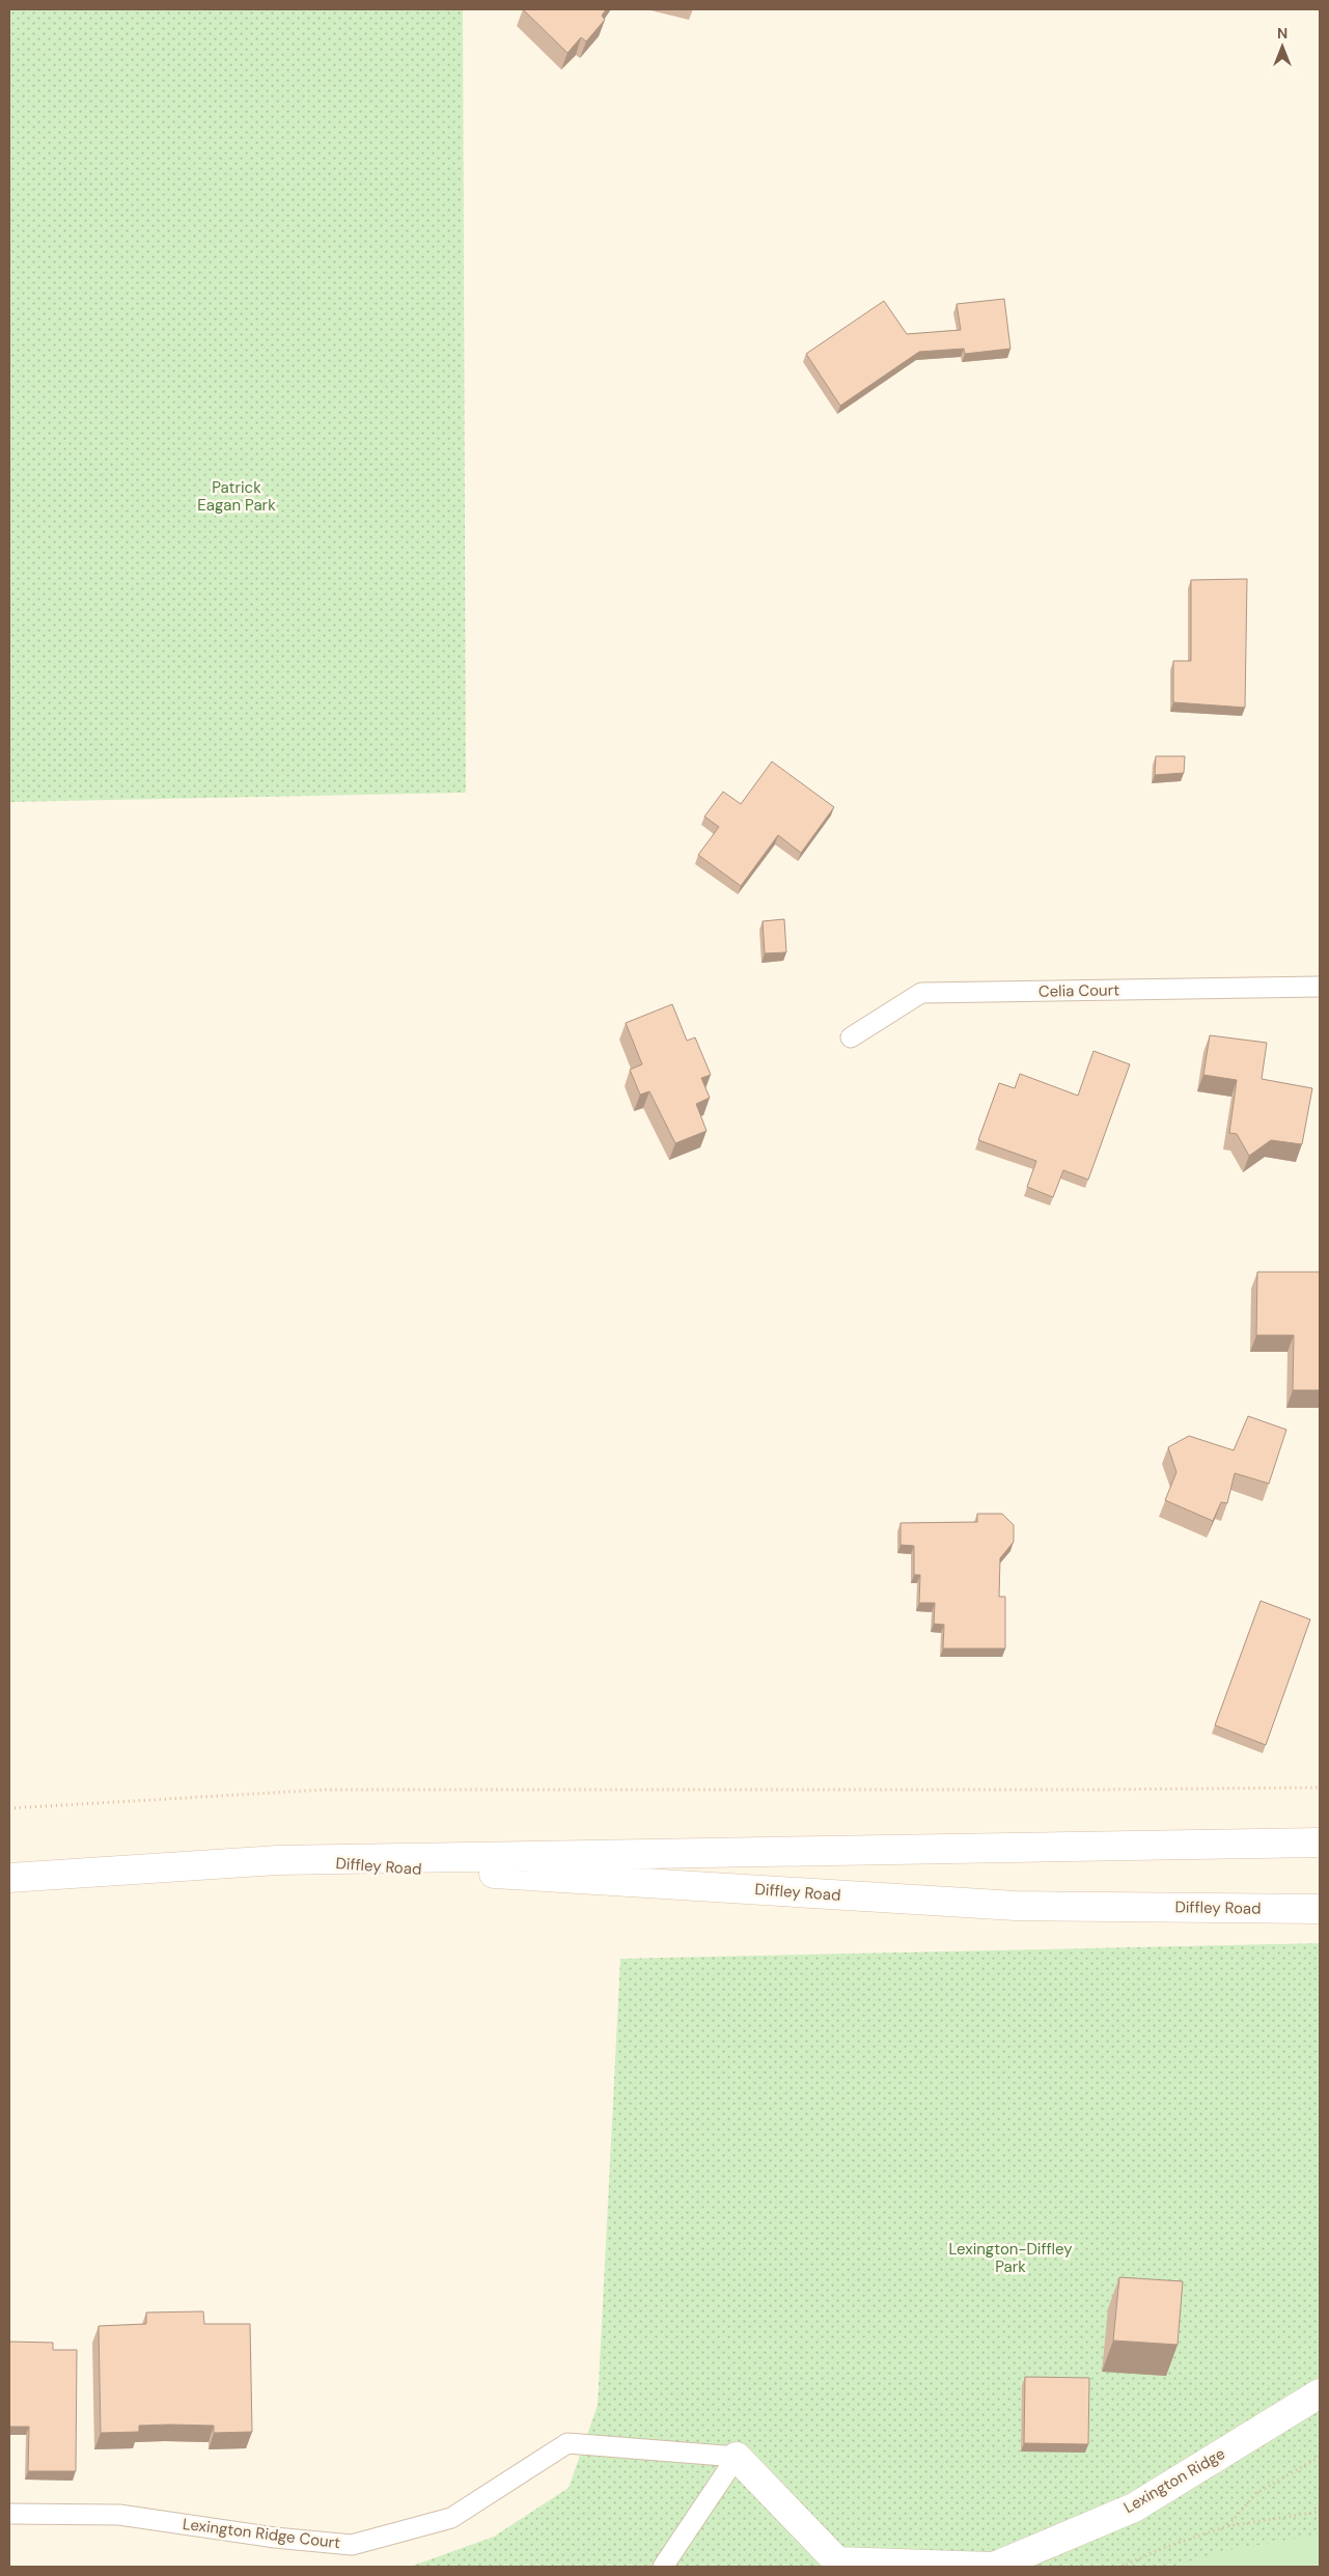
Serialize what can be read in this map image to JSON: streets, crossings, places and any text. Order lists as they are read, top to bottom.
{
  "streets": {
    "main road": ["Diffley Road", "Lexington Ridge"],
    "lane": ["Celia Court", "Lexington Ridge Court"]
  },
  "crossings": [
    ["Lexington Ridge", "Lexington Ridge Court"]
  ],
  "parks": ["Patrick Eagan Park", "Lexington-Diffley Park"],
  "north": "top"
}
